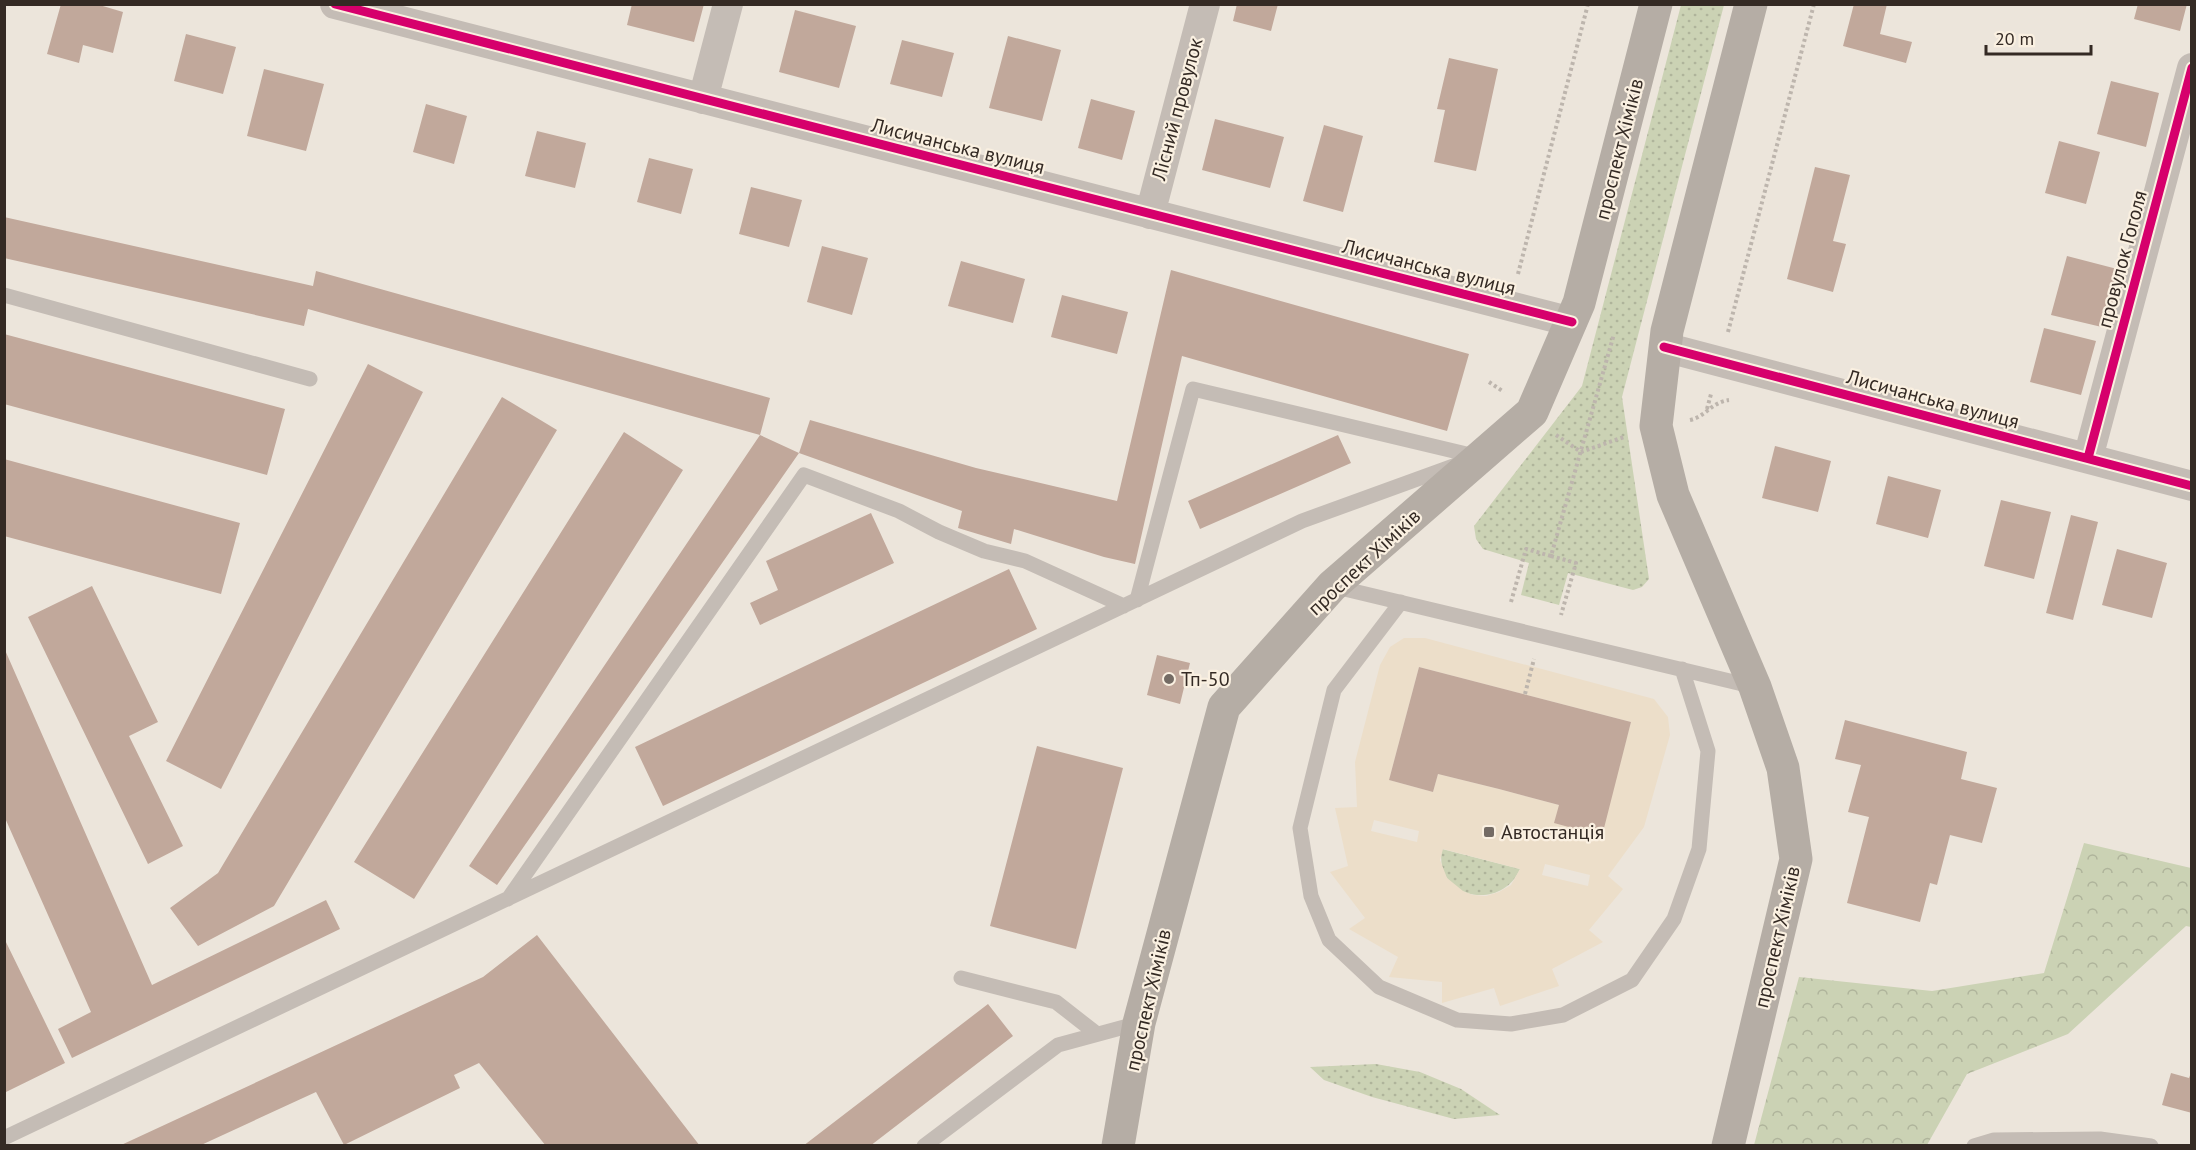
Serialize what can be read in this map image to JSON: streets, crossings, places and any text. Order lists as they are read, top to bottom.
{
  "streets": {
    "main road": ["проспект Хіміків"],
    "street": ["Лісний провулок", "Лисичанська вулиця", "провулок Гоголя"]
  },
  "crossings": [
    ["Лісний провулок", "Лисичанська вулиця"],
    ["Лисичанська вулиця", "проспект Хіміків"],
    ["Лисичанська вулиця", "провулок Гоголя"]
  ],
  "places": {
    "other": ["Тп-50"],
    "transit": ["Автостанція"]
  },
  "scale_bar": "20 m"
}
